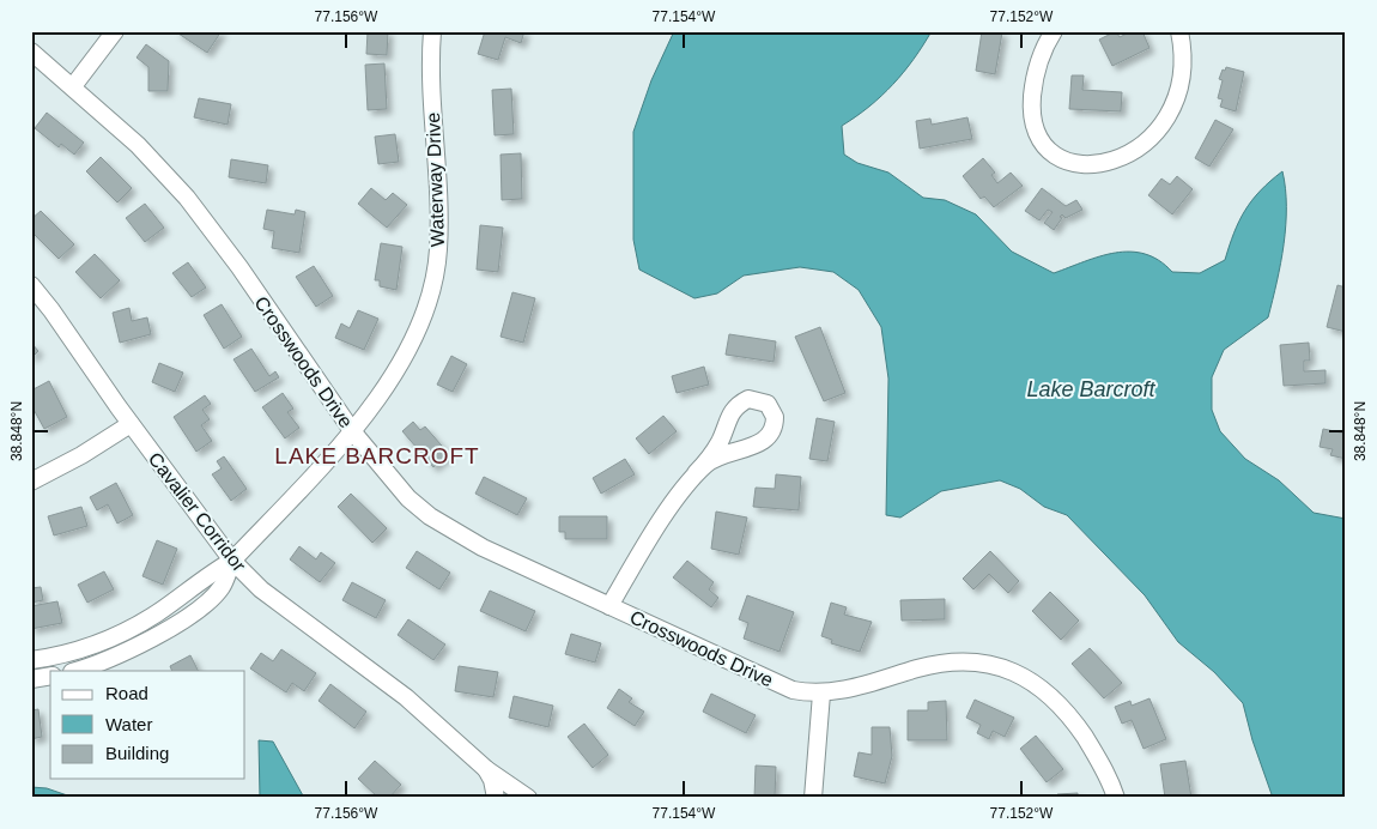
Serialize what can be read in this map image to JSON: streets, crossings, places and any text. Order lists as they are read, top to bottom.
{
  "streets": {
    "street": ["Waterway Drive", "Crosswoods Drive", "Cavalier Corridor"]
  },
  "crossings": [
    ["Waterway Drive", "Crosswoods Drive"],
    ["Waterway Drive", "Cavalier Corridor"]
  ],
  "districts": ["LAKE BARCROFT"],
  "water": ["Lake Barcroft"],
  "legend": ["Road", "Water", "Building"],
  "coordinates": [
    "77.156°W",
    "77.154°W",
    "77.152°W",
    "38.848°N"
  ]
}
